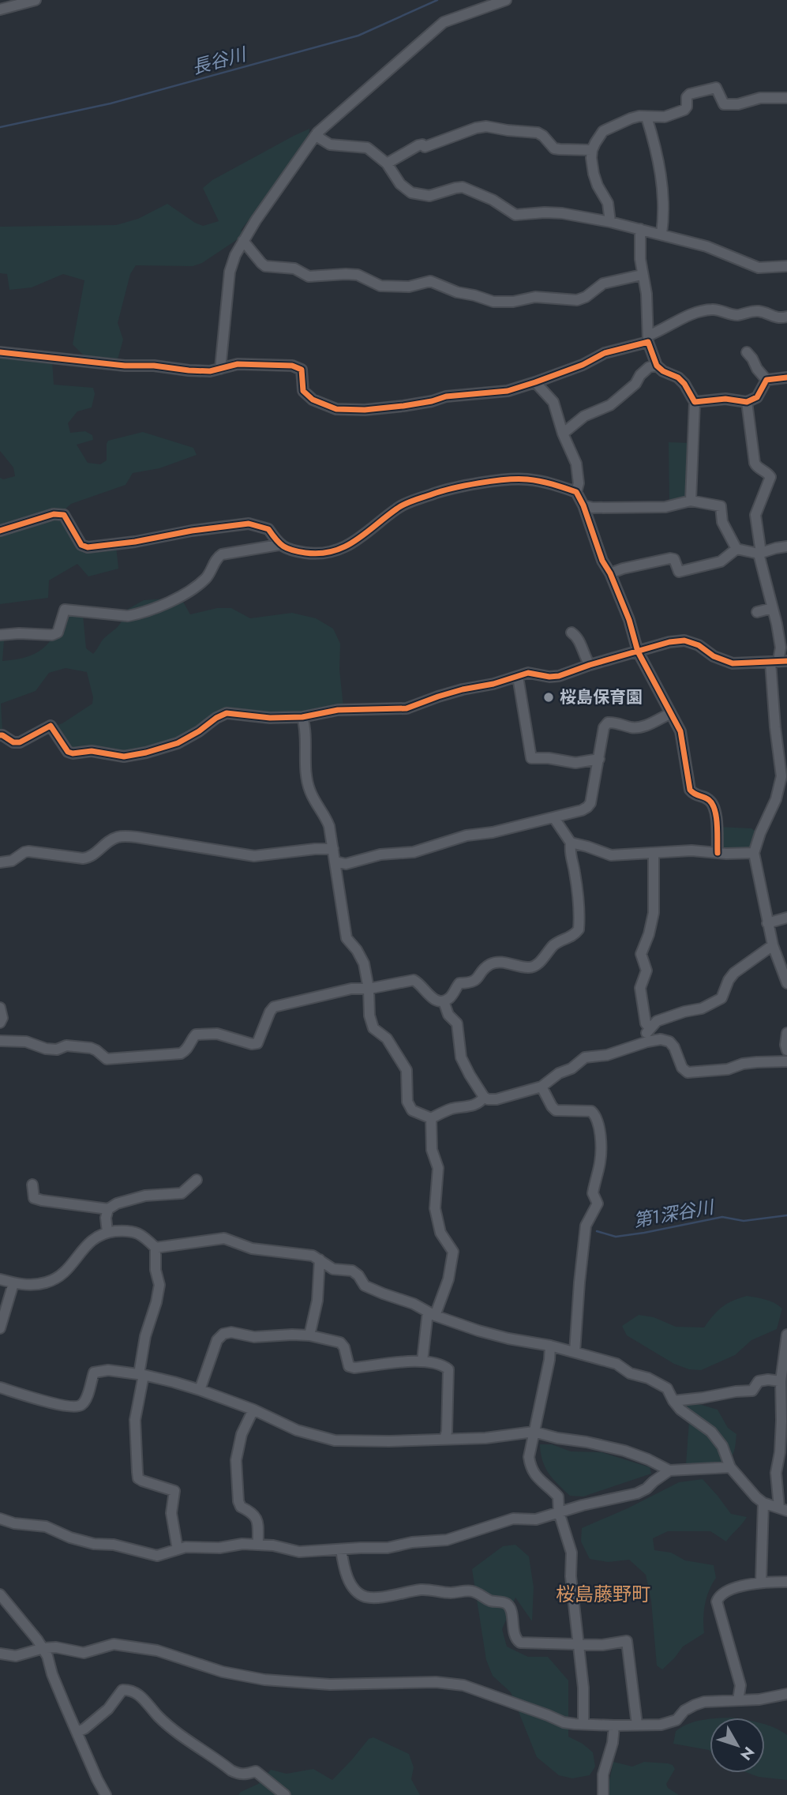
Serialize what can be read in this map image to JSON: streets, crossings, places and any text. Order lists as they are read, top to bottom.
{
  "districts": ["桜島藤野町"],
  "water": ["長谷川", "第1深谷川"],
  "places": ["桜島保育園"],
  "north": "bottom right"
}
